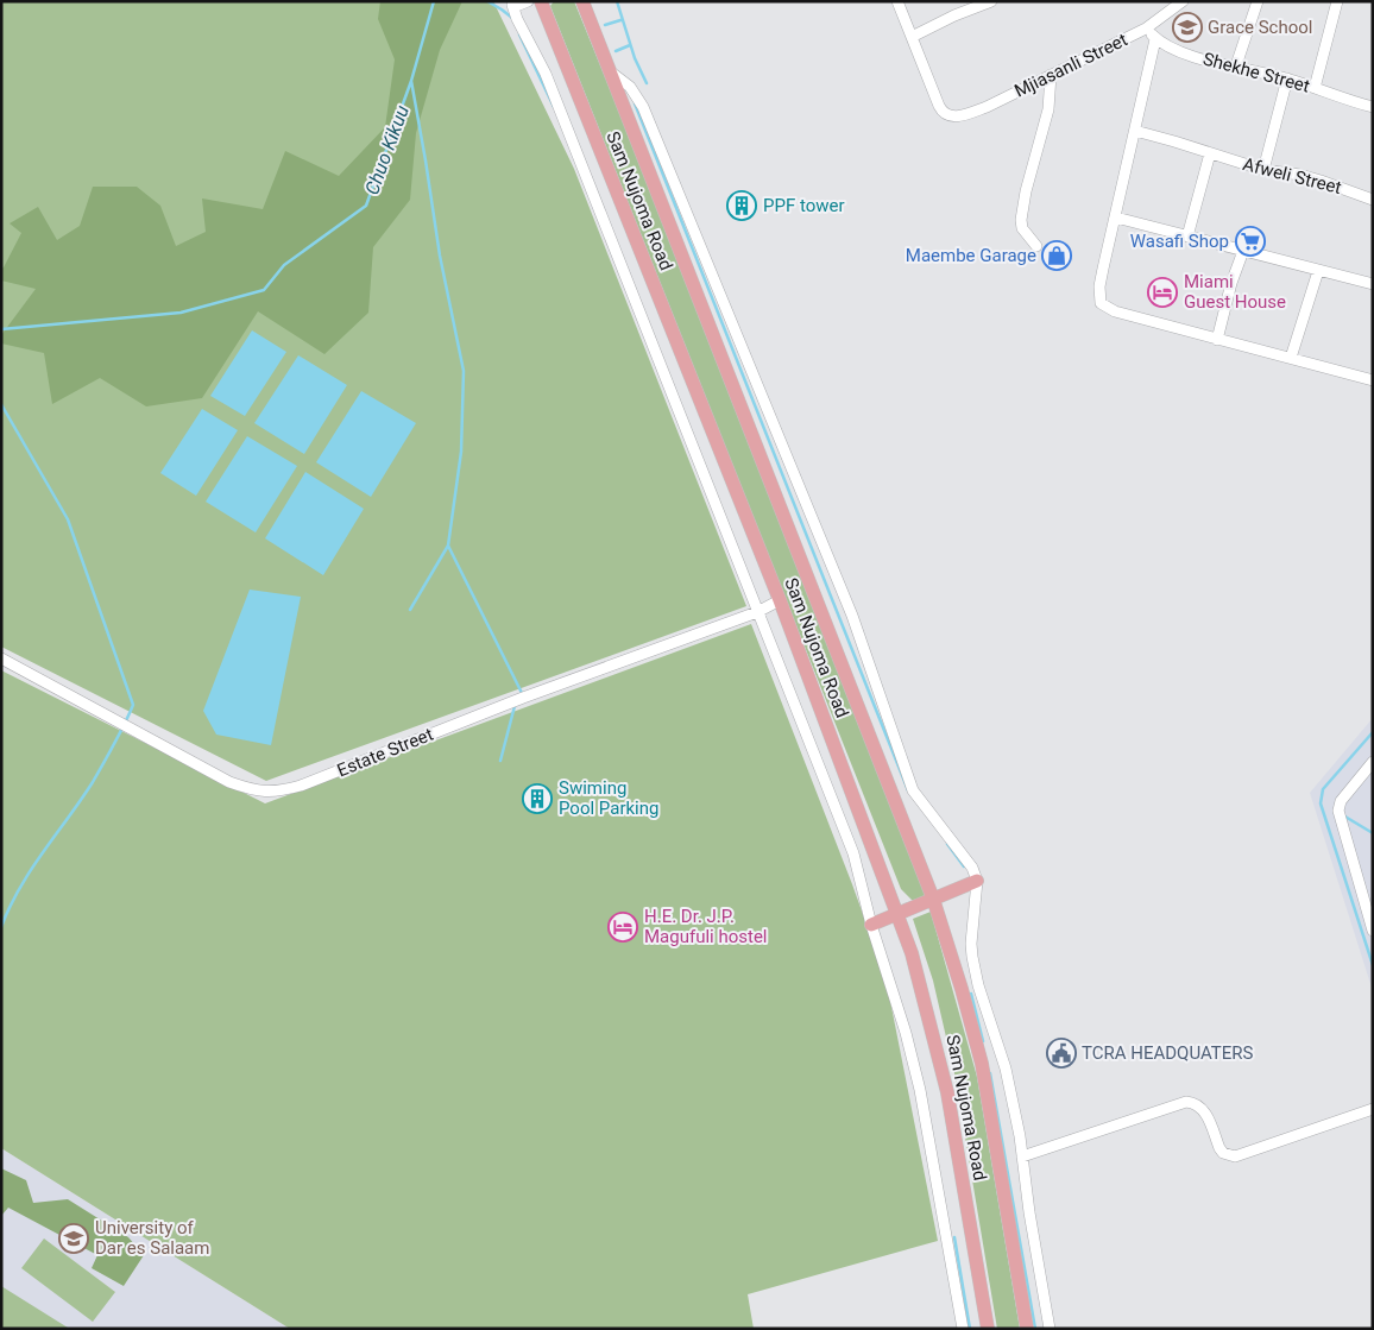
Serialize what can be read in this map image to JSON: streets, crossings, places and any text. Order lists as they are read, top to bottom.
{
  "streets": {
    "main road": ["Sam Nujoma Road"],
    "street": [
      "Mjiasanli Street",
      "Shekhe Street",
      "Afweli Street",
      "Estate Street"
    ]
  },
  "crossings": [
    ["Mjiasanli Street", "Shekhe Street"],
    ["Sam Nujoma Road", "Estate Street"]
  ],
  "water": ["Chuo Kikuu"],
  "places": {
    "school or university": ["Grace School", "University of Dar es Salaam"],
    "building": ["PPF tower", "Swiming Pool Parking"],
    "supermarket": ["Wasafi Shop"],
    "shop": ["Maembe Garage"],
    "hotel": ["Miami Guest House", "H.E. Dr. J.P. Magufuli hostel"],
    "public building": ["TCRA HEADQUATERS"]
  }
}
